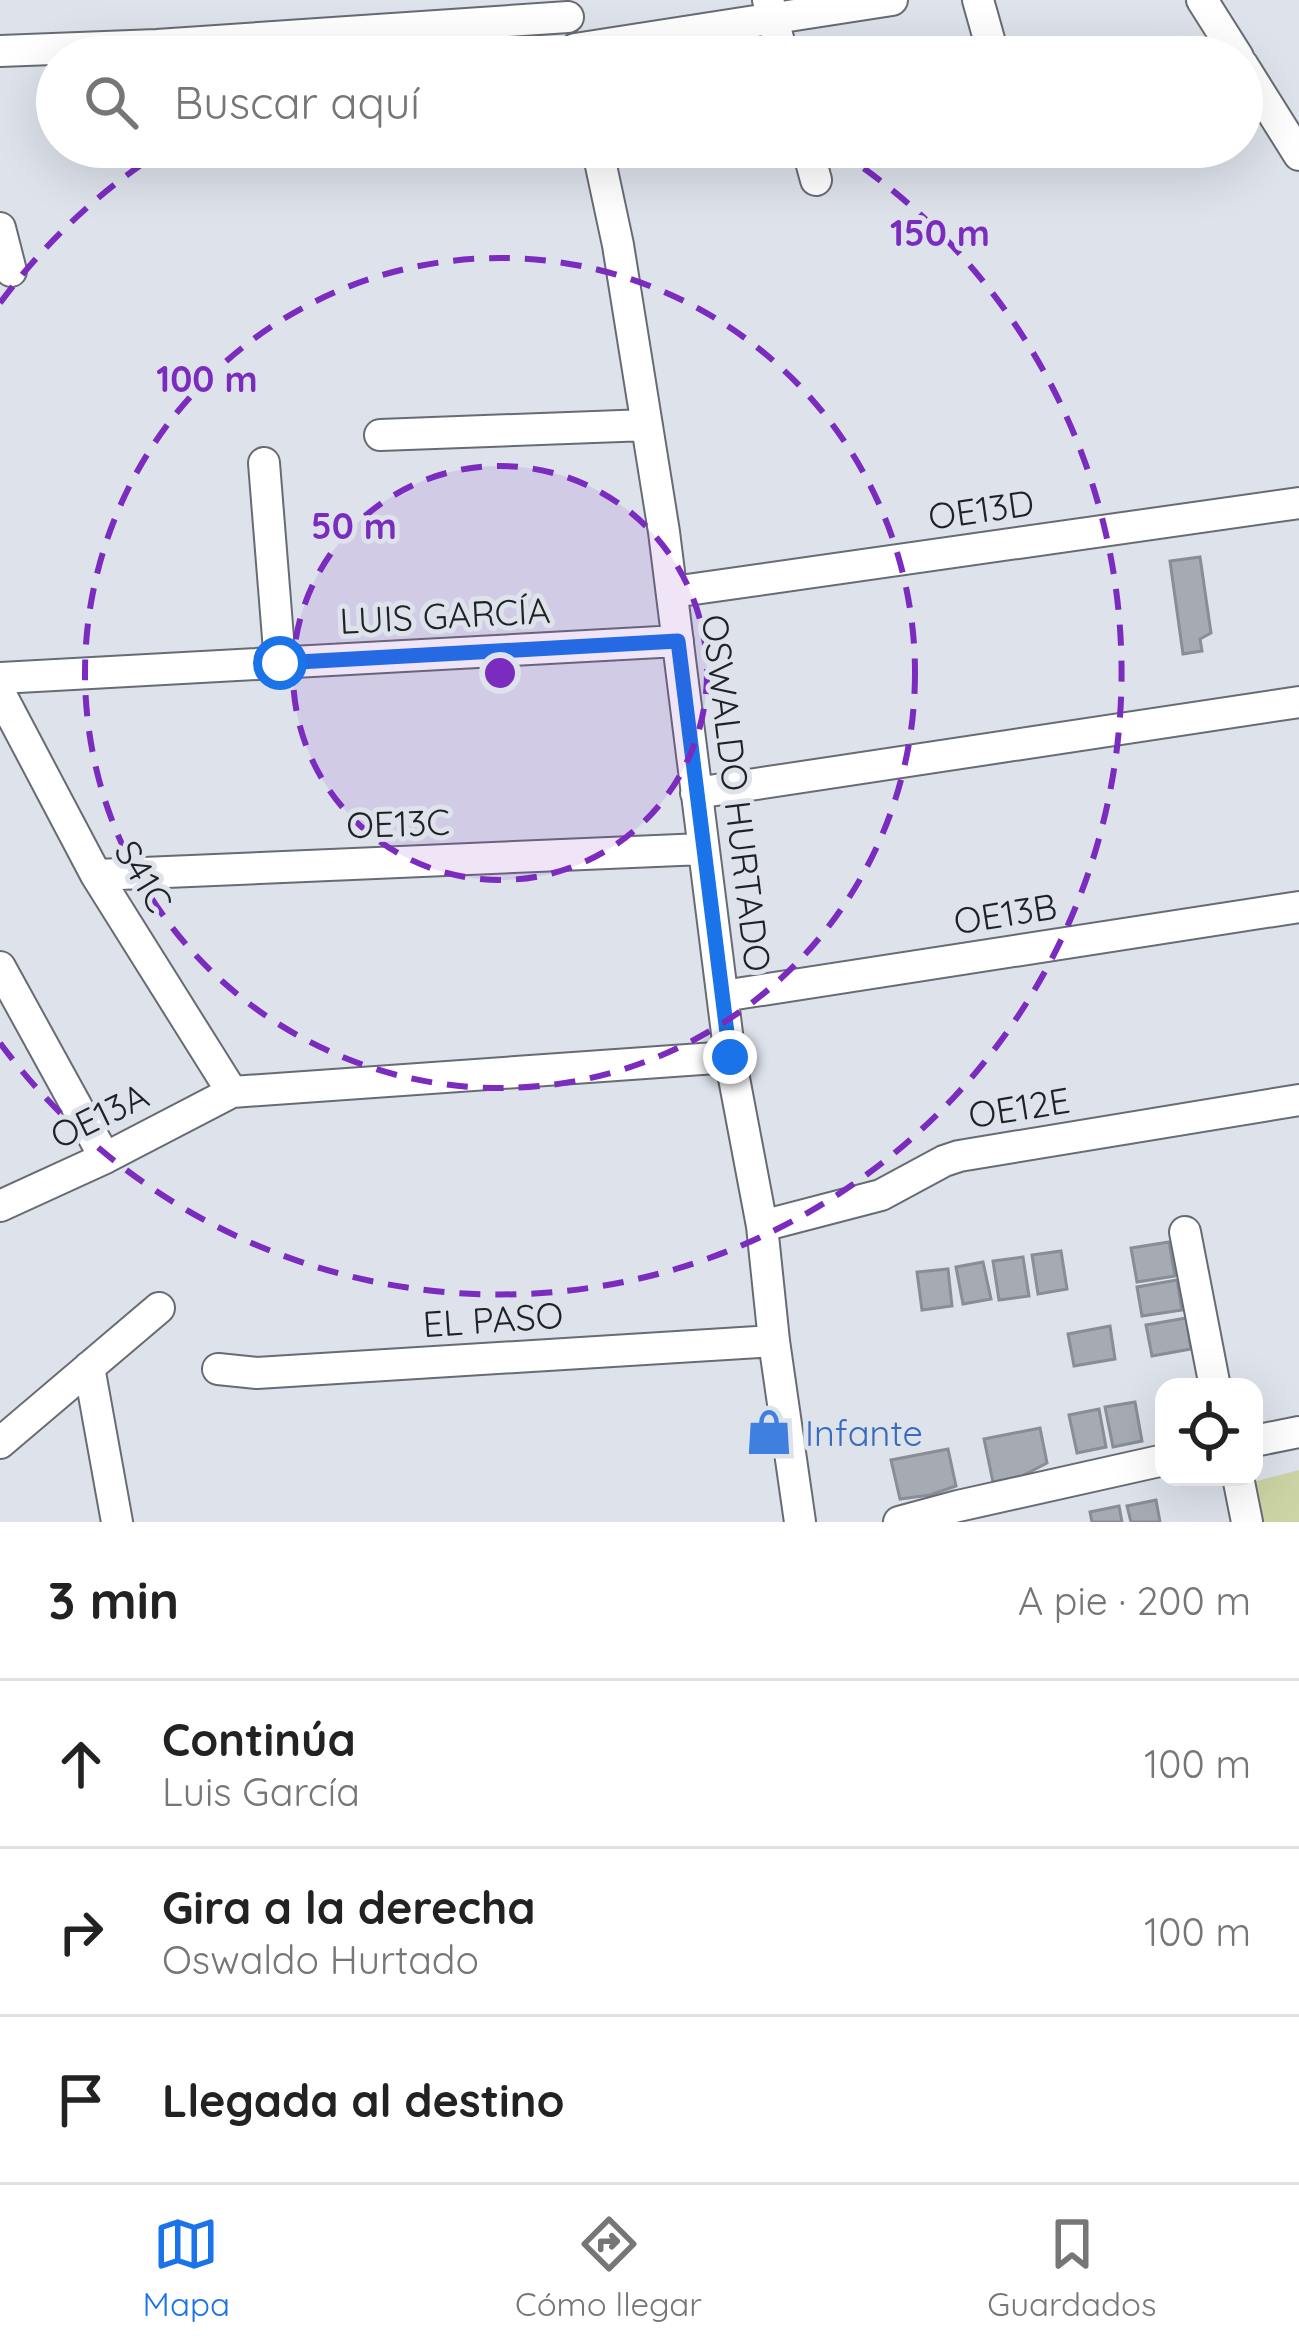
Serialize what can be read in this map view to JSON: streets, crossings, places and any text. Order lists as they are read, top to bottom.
{
  "streets": {
    "street": [
      "OE13D",
      "LUIS GARCÍA",
      "OSWALDO HURTADO",
      "OE13C",
      "S41C",
      "OE13B",
      "OE12E",
      "OE13A",
      "EL PASO"
    ]
  },
  "crossings": [
    ["OE13D", "OSWALDO HURTADO"],
    ["LUIS GARCÍA", "OSWALDO HURTADO"],
    ["OSWALDO HURTADO", "OE13C"],
    ["OSWALDO HURTADO", "OE13B"],
    ["OSWALDO HURTADO", "OE12E"],
    ["OSWALDO HURTADO", "EL PASO"],
    ["OE13C", "S41C"],
    ["S41C", "OE13A"]
  ],
  "places": {
    "shop": ["Infante"]
  },
  "page": {
    "search": "Buscar aquí",
    "heading": ["3 min", "A pie · 200 m"],
    "list": [
      ["Continúa", "Luis García", "100 m"],
      ["Gira a la derecha", "Oswaldo Hurtado", "100 m"],
      "Llegada al destino"
    ],
    "nav": ["Mapa", "Cómo llegar", "Guardados"]
  },
  "rings": ["150 m", "100 m", "50 m"]
}
